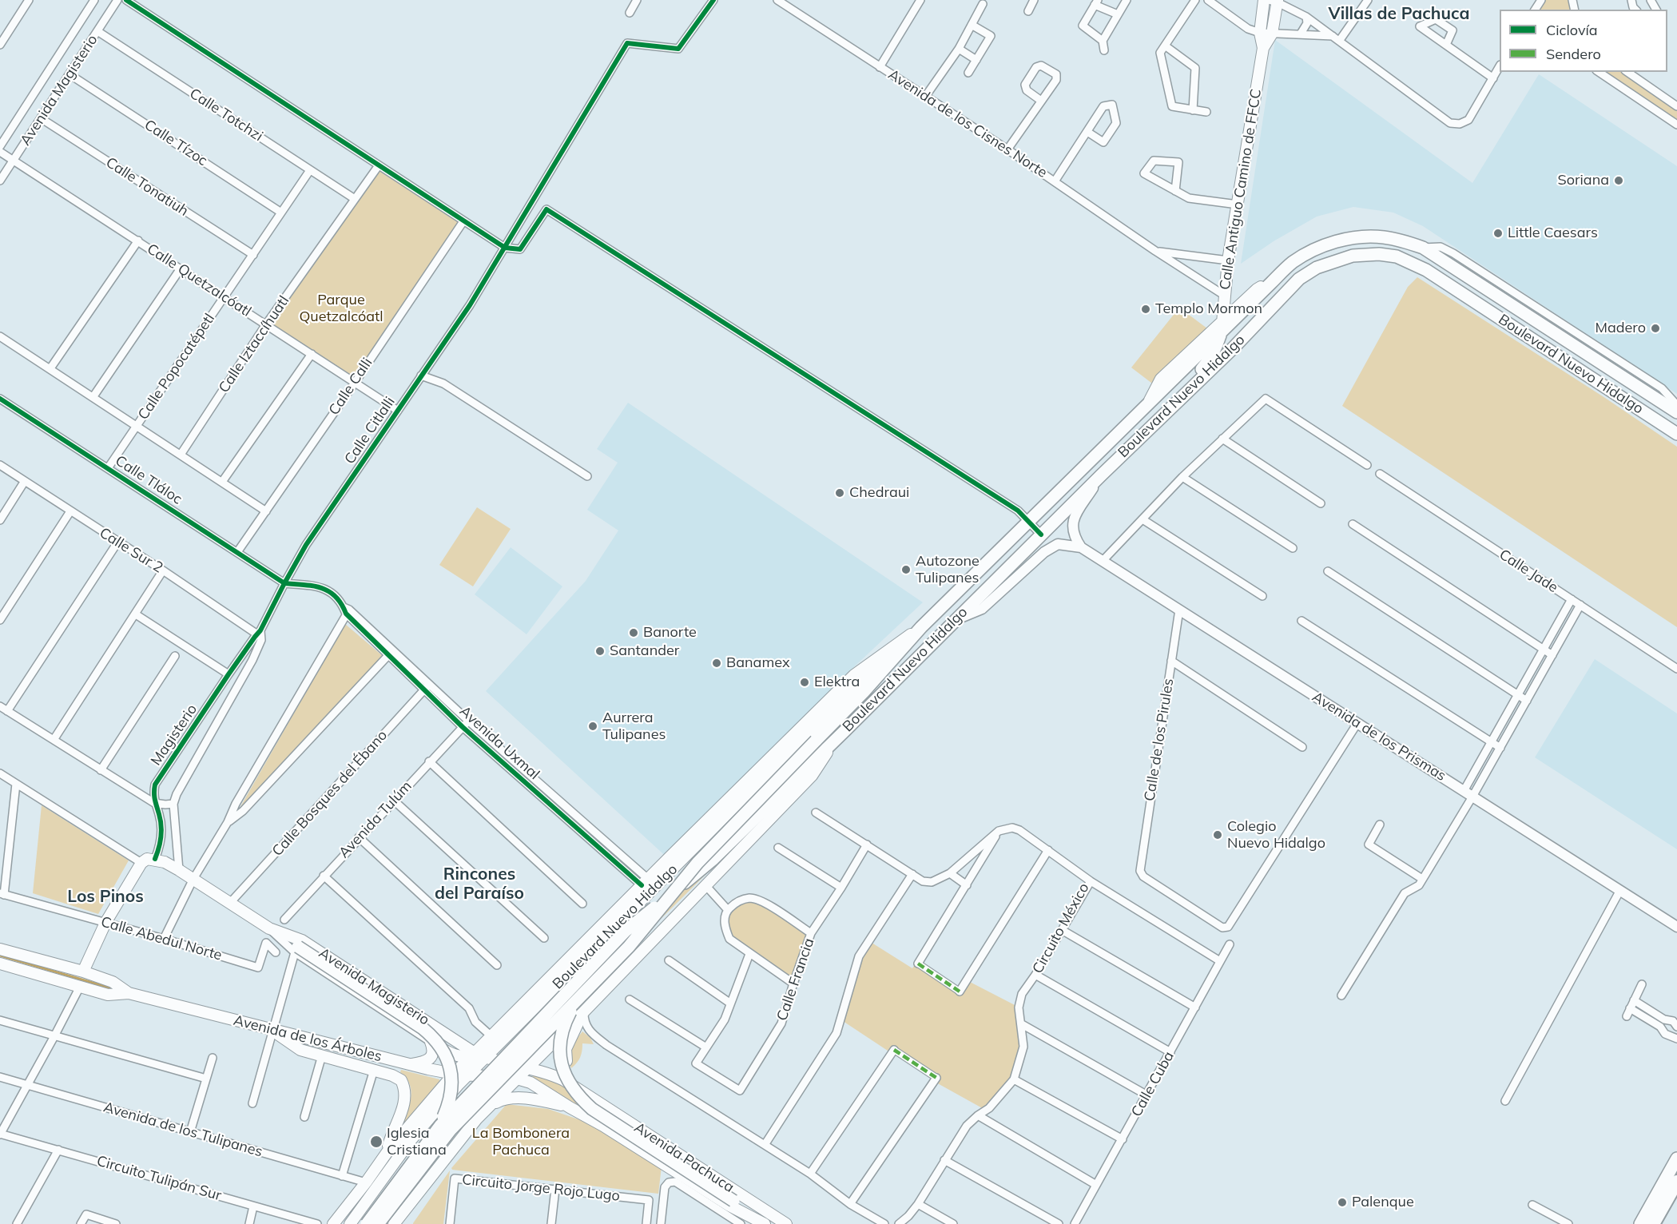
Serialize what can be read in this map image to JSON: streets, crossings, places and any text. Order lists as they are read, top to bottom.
{
  "streets": {
    "main road": [
      "Avenida Magisterio",
      "Calle Antiguo Camino de FFCC",
      "Boulevard Nuevo Hidalgo",
      "Avenida de los Árboles",
      "Avenida Pachuca"
    ],
    "street": [
      "Calle Totchzi",
      "Avenida de los Cisnes Norte",
      "Calle Tízoc",
      "Calle Tonatiuh",
      "Calle Quetzalcóatl",
      "Calle Iztaccíhuatl",
      "Calle Popocatépetl",
      "Calle Calli",
      "Calle Citlalli",
      "Calle Tláloc",
      "Calle Sur 2",
      "Calle Jade",
      "Magisterio",
      "Avenida de los Prismas",
      "Calle de los Pirules",
      "Avenida Uxmal",
      "Calle Bosques del Ébano",
      "Avenida Tulúm",
      "Circuito México",
      "Calle Abedul Norte",
      "Calle Francia",
      "Calle Cuba",
      "Avenida de los Tulipanes",
      "Circuito Tulipán Sur",
      "Circuito Jorge Rojo Lugo"
    ]
  },
  "crossings": [
    ["Avenida Magisterio", "Calle Totchzi"],
    ["Avenida Magisterio", "Calle Tízoc"],
    ["Avenida Magisterio", "Calle Tonatiuh"],
    ["Avenida Magisterio", "Calle Quetzalcóatl"],
    ["Avenida Magisterio", "Boulevard Nuevo Hidalgo"],
    ["Avenida Magisterio", "Magisterio"],
    ["Avenida Magisterio", "Calle Bosques del Ébano"],
    ["Avenida Magisterio", "Avenida Pachuca"],
    ["Calle Totchzi", "Calle Iztaccíhuatl"],
    ["Calle Totchzi", "Calle Popocatépetl"],
    ["Avenida de los Cisnes Norte", "Calle Antiguo Camino de FFCC"],
    ["Calle Tízoc", "Calle Popocatépetl"],
    ["Calle Tonatiuh", "Calle Popocatépetl"],
    ["Calle Antiguo Camino de FFCC", "Boulevard Nuevo Hidalgo"],
    ["Calle Quetzalcóatl", "Calle Iztaccíhuatl"],
    ["Calle Quetzalcóatl", "Calle Popocatépetl"],
    ["Calle Quetzalcóatl", "Calle Calli"],
    ["Calle Quetzalcóatl", "Calle Citlalli"],
    ["Boulevard Nuevo Hidalgo", "Avenida de los Prismas"],
    ["Boulevard Nuevo Hidalgo", "Avenida de los Árboles"],
    ["Boulevard Nuevo Hidalgo", "Avenida Pachuca"],
    ["Calle Popocatépetl", "Calle Tláloc"],
    ["Calle Calli", "Calle Tláloc"],
    ["Calle Citlalli", "Calle Tláloc"],
    ["Calle Citlalli", "Calle Sur 2"],
    ["Calle Citlalli", "Magisterio"],
    ["Calle Citlalli", "Avenida Uxmal"],
    ["Calle Tláloc", "Avenida Uxmal"],
    ["Calle Sur 2", "Magisterio"],
    ["Avenida de los Prismas", "Calle de los Pirules"],
    ["Avenida Uxmal", "Calle Bosques del Ébano"],
    ["Avenida Uxmal", "Avenida Tulúm"]
  ],
  "districts": ["Villas de Pachuca", "Rincones del Paraíso", "Los Pinos"],
  "parks": ["Parque Quetzalcóatl", "La Bombonera Pachuca"],
  "places": [
    "Soriana",
    "Little Caesars",
    "Templo Mormon",
    "Madero",
    "Chedraui",
    "Autozone Tulipanes",
    "Banorte",
    "Santander",
    "Banamex",
    "Elektra",
    "Aurrera Tulipanes",
    "Colegio Nuevo Hidalgo",
    "Iglesia Cristiana",
    "Palenque"
  ],
  "legend": ["Ciclovía", "Sendero"]
}
